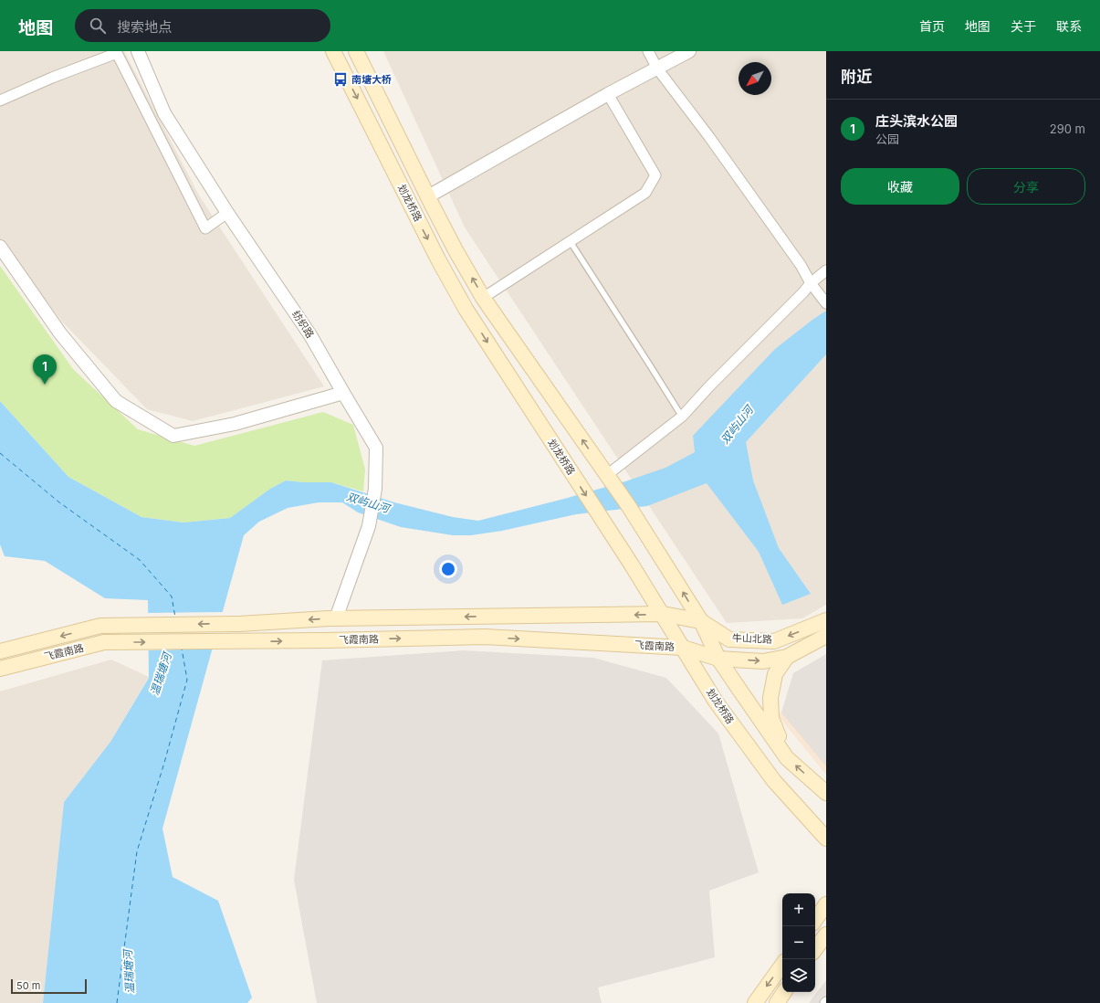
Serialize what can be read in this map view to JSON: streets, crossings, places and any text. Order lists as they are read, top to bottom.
{
  "streets": {
    "main road": ["划龙桥路", "牛山北路", "飞霞南路"],
    "street": ["纺织路"]
  },
  "crossings": [
    ["划龙桥路", "牛山北路"],
    ["划龙桥路", "飞霞南路"],
    ["纺织路", "飞霞南路"],
    ["牛山北路", "飞霞南路"]
  ],
  "water": ["双屿山河", "温瑞塘河"],
  "places": {
    "bus stop": ["南塘大桥"]
  },
  "scale_bar": "50 m",
  "north": "bottom left",
  "page": {
    "header": "地图",
    "search": "搜索地点",
    "nav": [
      "首页",
      "地图",
      "关于",
      "联系"
    ],
    "heading": "附近",
    "list": [
      {
        "mark": "1",
        "name": "庄头滨水公园",
        "note": "公园",
        "value": "290 m"
      }
    ],
    "buttons": ["收藏", "分享"],
    "pins": "1",
    "map_buttons": ["+", "−"],
    "scale": "50 m"
  }
}
